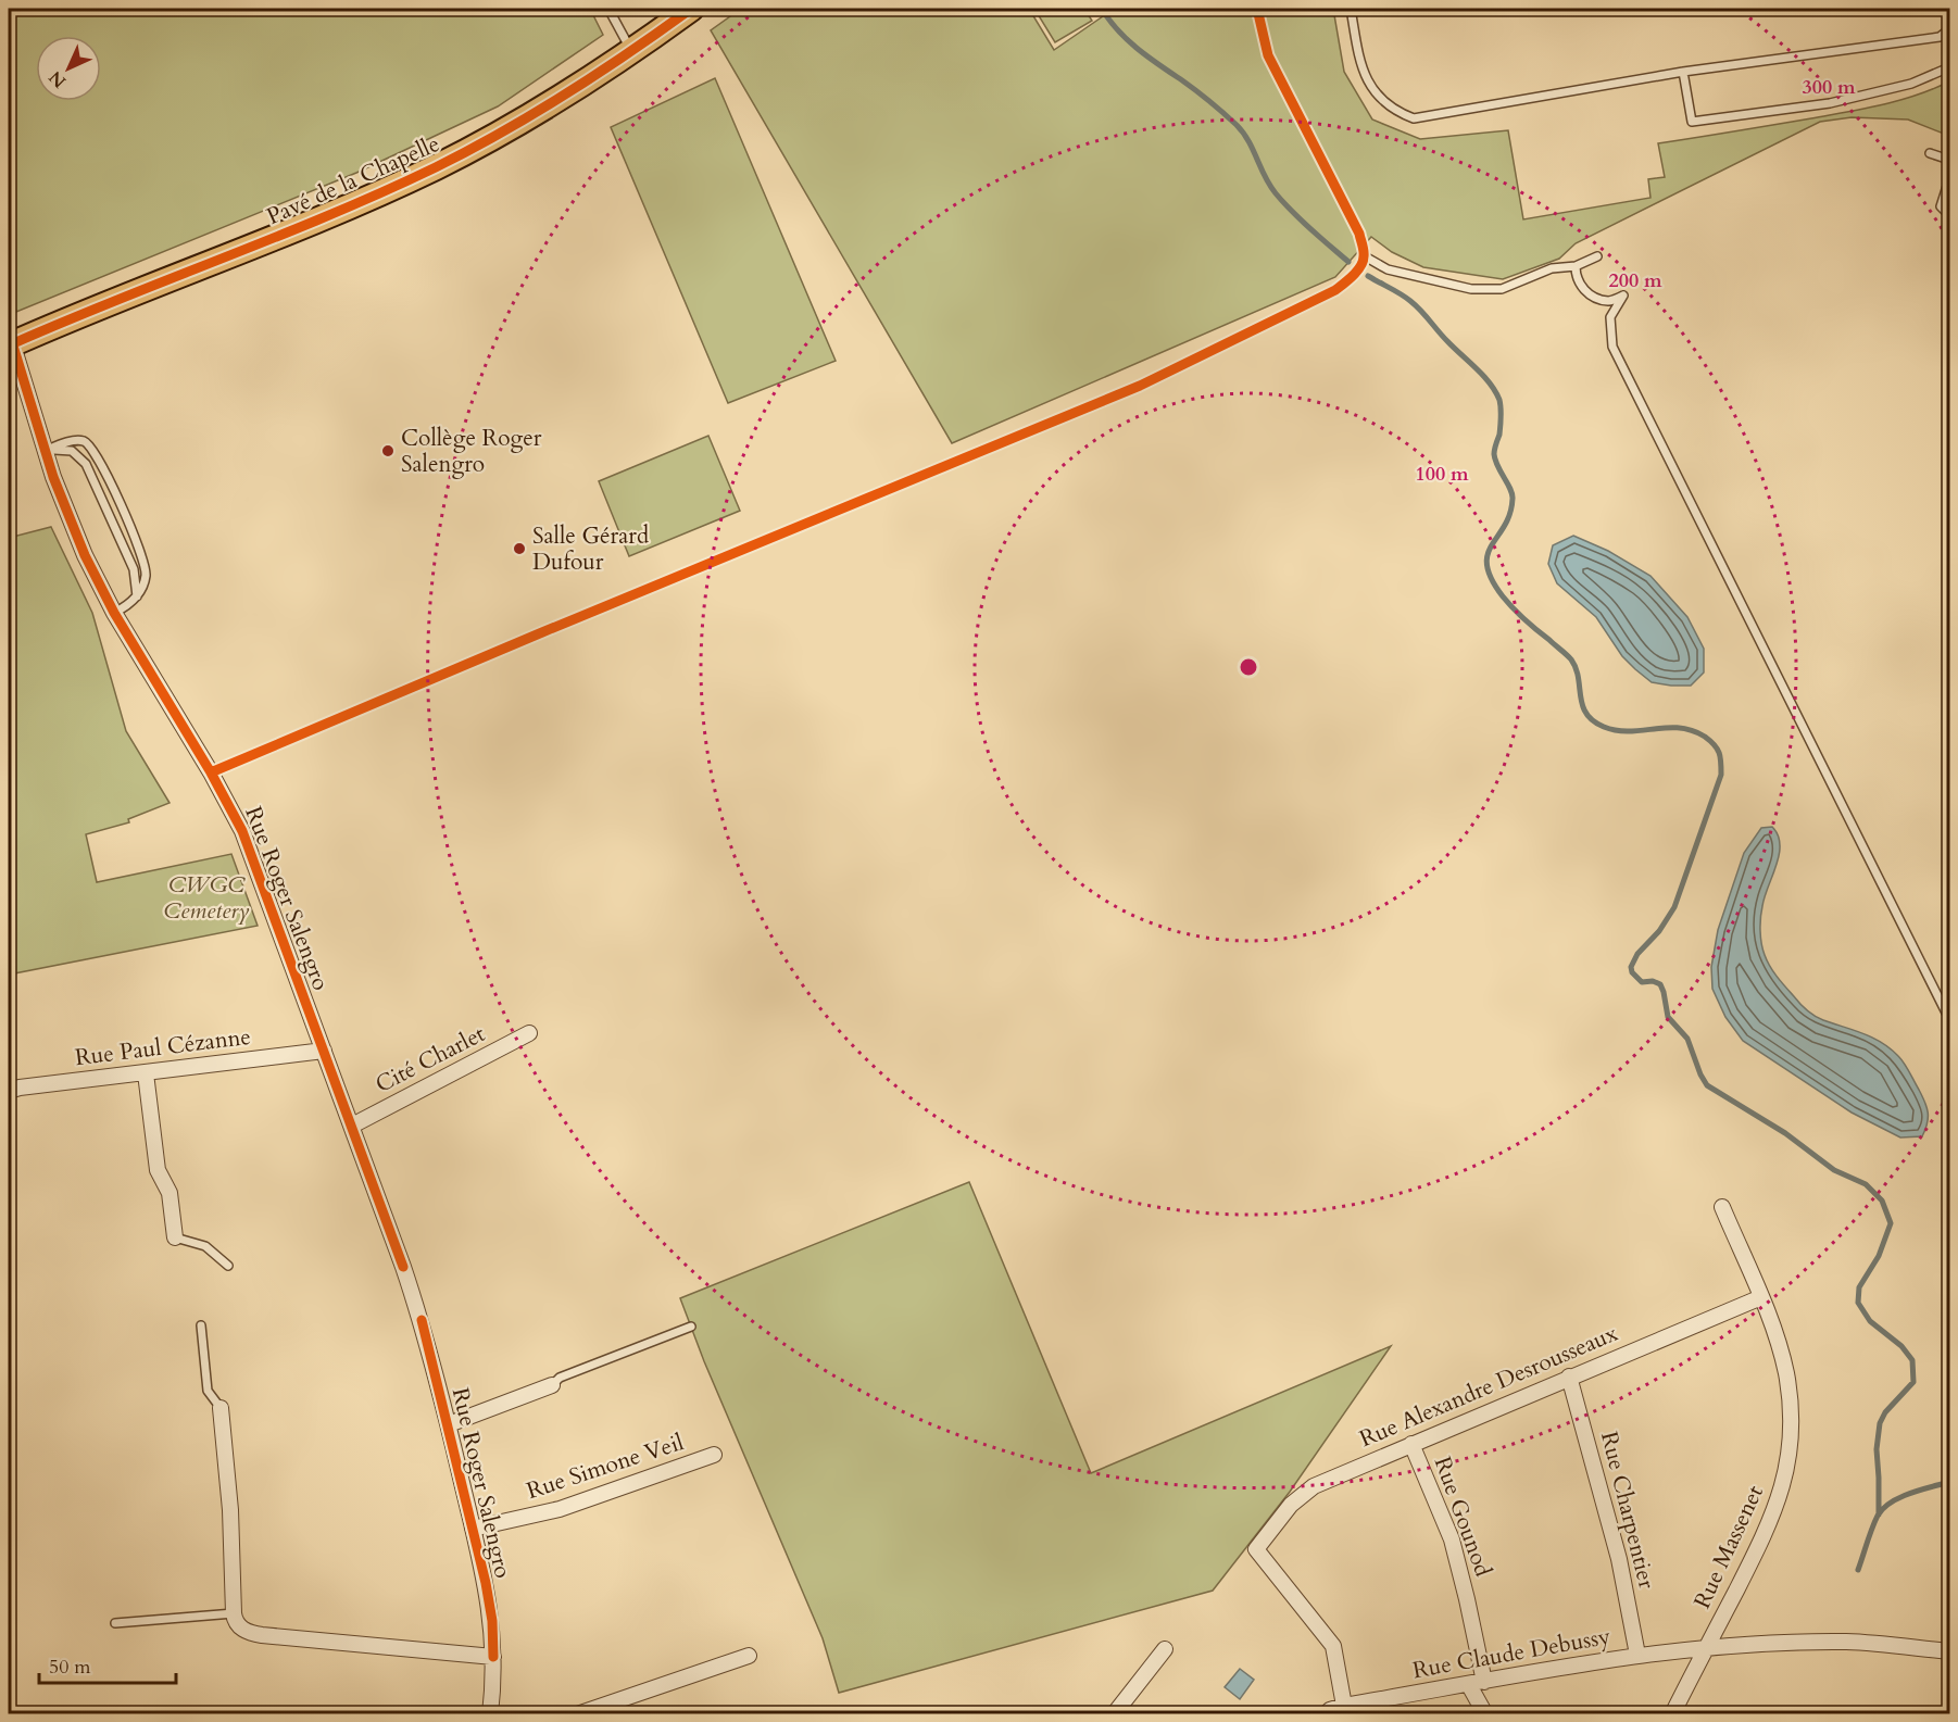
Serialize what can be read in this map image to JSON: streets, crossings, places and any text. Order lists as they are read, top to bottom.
{
  "streets": {
    "main road": ["Pavé de la Chapelle"],
    "street": [
      "Rue Roger Salengro",
      "Rue Paul Cézanne",
      "Cité Charlet",
      "Rue Alexandre Desrousseaux",
      "Rue Simone Veil",
      "Rue Charpentier",
      "Rue Gounod",
      "Rue Massenet",
      "Rue Claude Debussy"
    ]
  },
  "crossings": [
    ["Pavé de la Chapelle", "Rue Roger Salengro"],
    ["Rue Roger Salengro", "Rue Paul Cézanne"],
    ["Rue Roger Salengro", "Cité Charlet"],
    ["Rue Roger Salengro", "Rue Simone Veil"],
    ["Rue Alexandre Desrousseaux", "Rue Charpentier"],
    ["Rue Alexandre Desrousseaux", "Rue Gounod"],
    ["Rue Alexandre Desrousseaux", "Rue Massenet"],
    ["Rue Alexandre Desrousseaux", "Rue Claude Debussy"],
    ["Rue Charpentier", "Rue Claude Debussy"],
    ["Rue Gounod", "Rue Claude Debussy"],
    ["Rue Massenet", "Rue Claude Debussy"]
  ],
  "parks": ["CWGC Cemetery"],
  "places": ["Collège Roger Salengro", "Salle Gérard Dufour"],
  "scale_bar": "50 m",
  "north": "bottom left",
  "rings": ["300 m", "200 m", "100 m"]
}
